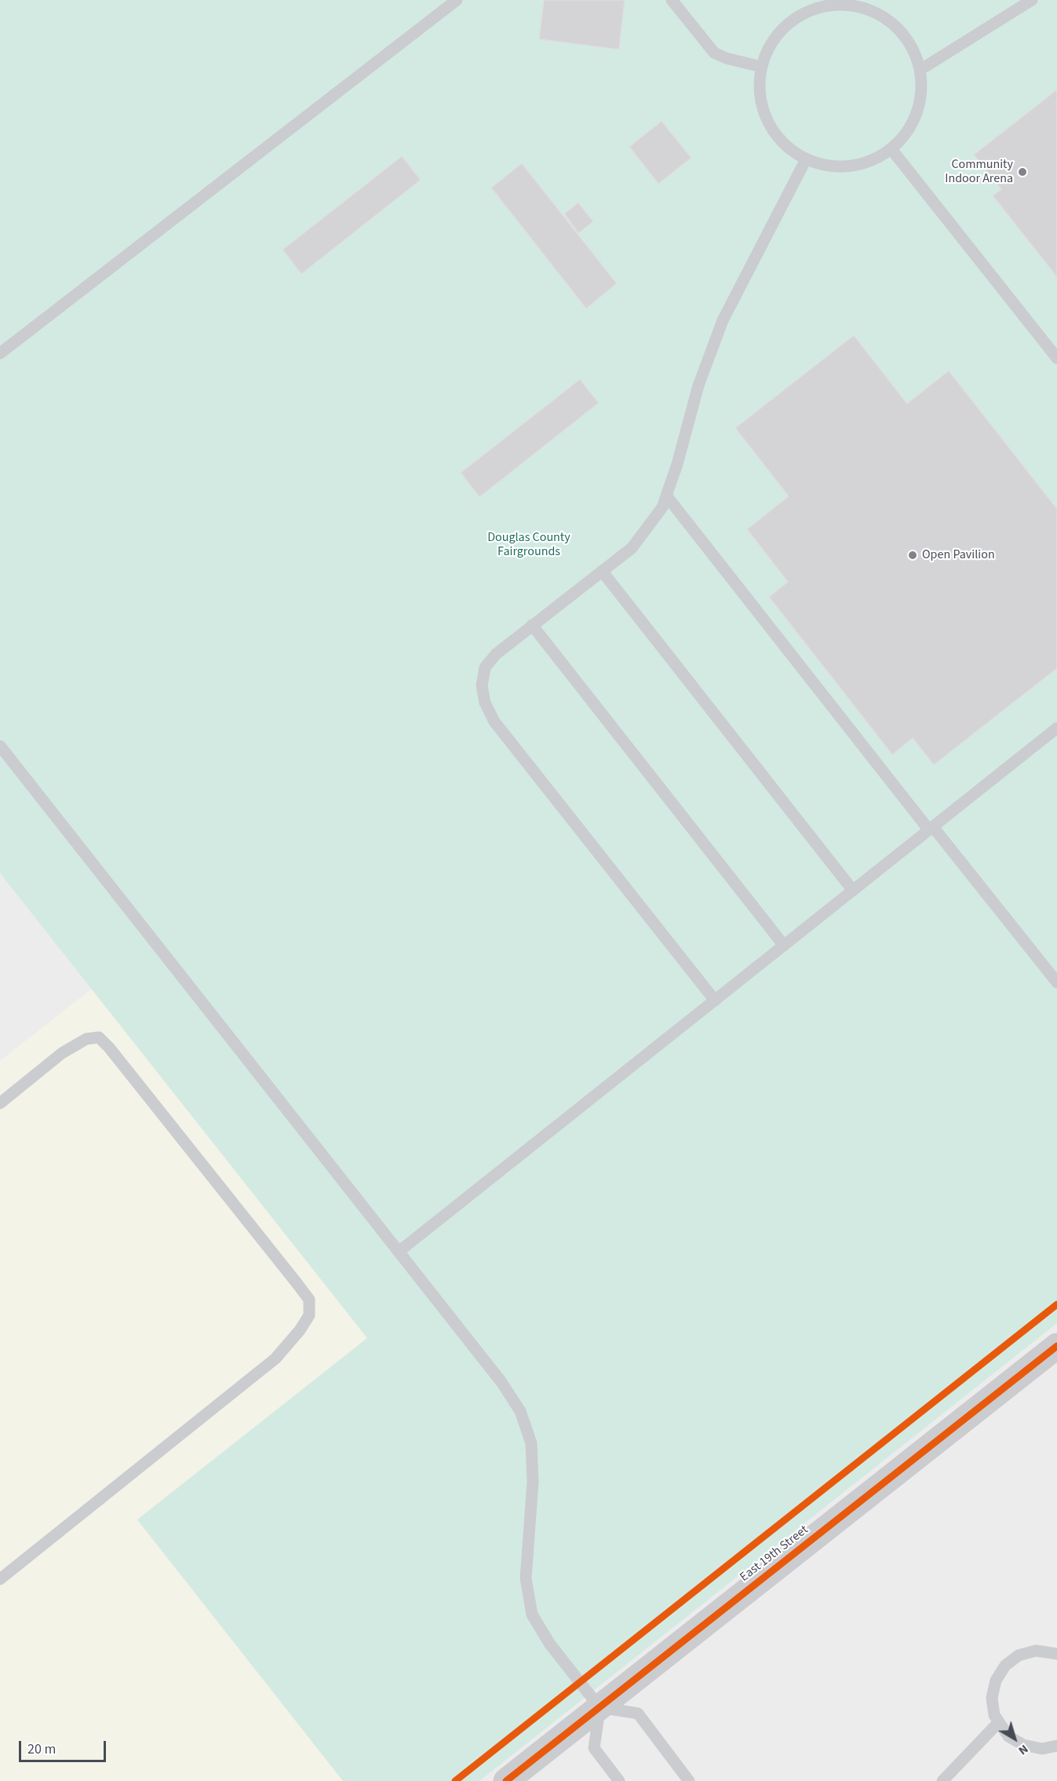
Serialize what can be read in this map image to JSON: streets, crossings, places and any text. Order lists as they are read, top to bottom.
{
  "streets": {
    "street": ["East 19th Street"]
  },
  "parks": ["Douglas County Fairgrounds"],
  "places": ["Community Indoor Arena", "Open Pavilion"],
  "scale_bar": "20 m",
  "north": "bottom right"
}
